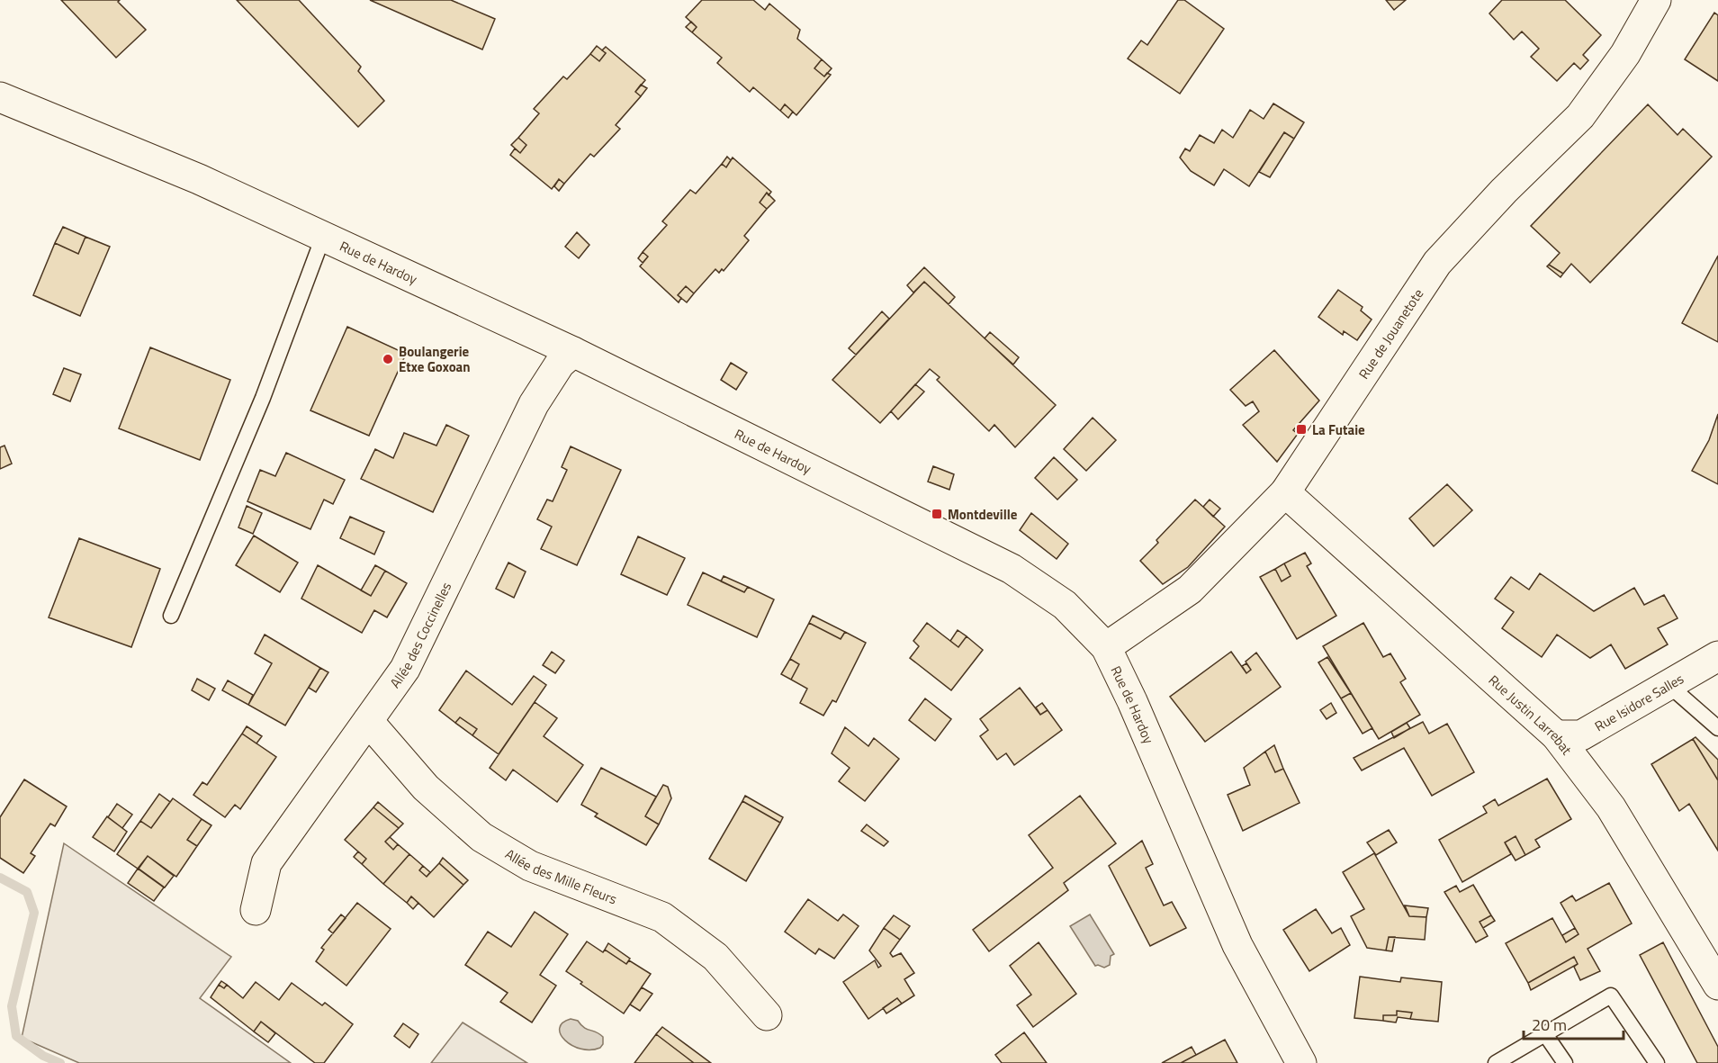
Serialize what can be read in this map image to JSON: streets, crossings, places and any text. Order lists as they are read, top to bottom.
{
  "streets": {
    "street": [
      "Rue de Hardoy",
      "Rue de Jouanetote",
      "Allée des Coccinelles",
      "Rue Isidore Salles",
      "Rue Justin Larrebat",
      "Allée des Mille Fleurs"
    ]
  },
  "crossings": [
    ["Rue de Hardoy", "Rue de Jouanetote"],
    ["Rue de Hardoy", "Allée des Coccinelles"],
    ["Rue de Jouanetote", "Rue Justin Larrebat"],
    ["Allée des Coccinelles", "Allée des Mille Fleurs"],
    ["Rue Isidore Salles", "Rue Justin Larrebat"]
  ],
  "places": {
    "other": ["Boulangerie Etxe Goxoan"],
    "transit": ["La Futaie", "Montdeville"]
  },
  "scale_bar": "20 m"
}
